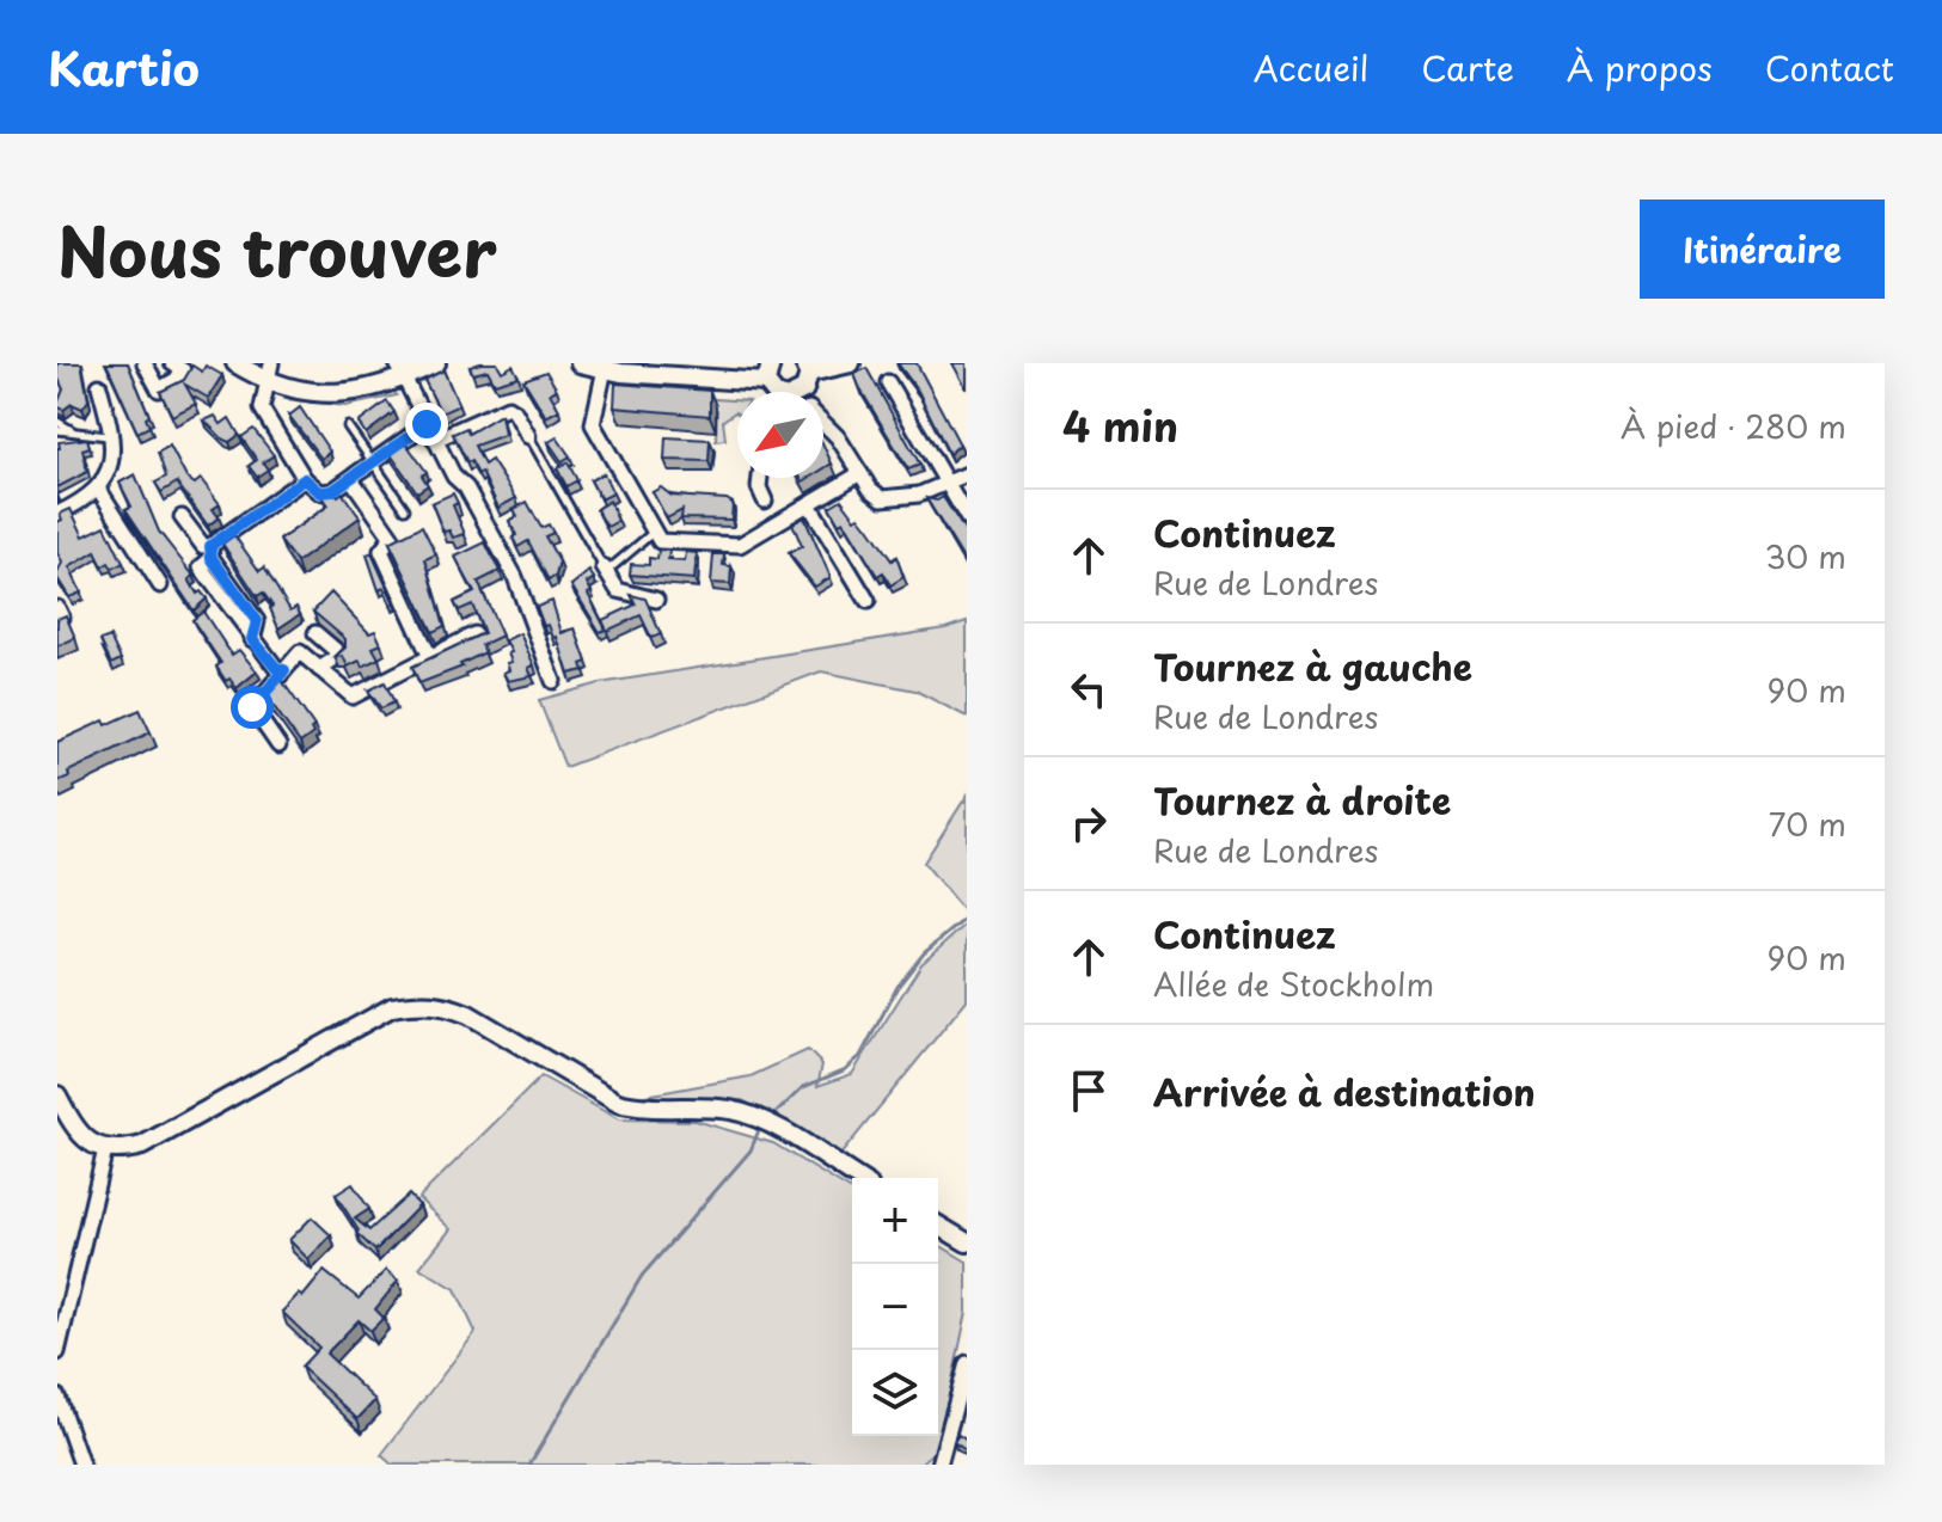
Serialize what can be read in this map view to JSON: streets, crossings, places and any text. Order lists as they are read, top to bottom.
{
  "north": "bottom left",
  "page": {
    "header": "Kartio",
    "nav": [
      "Accueil",
      "Carte",
      "À propos",
      "Contact"
    ],
    "title": "Nous trouver",
    "buttons": "Itinéraire",
    "heading": ["4 min", "À pied · 280 m"],
    "list": [
      ["Continuez", "Rue de Londres", "30 m"],
      ["Tournez à gauche", "Rue de Londres", "90 m"],
      ["Tournez à droite", "Rue de Londres", "70 m"],
      ["Continuez", "Allée de Stockholm", "90 m"],
      "Arrivée à destination"
    ],
    "map_buttons": ["+", "−"]
  }
}
